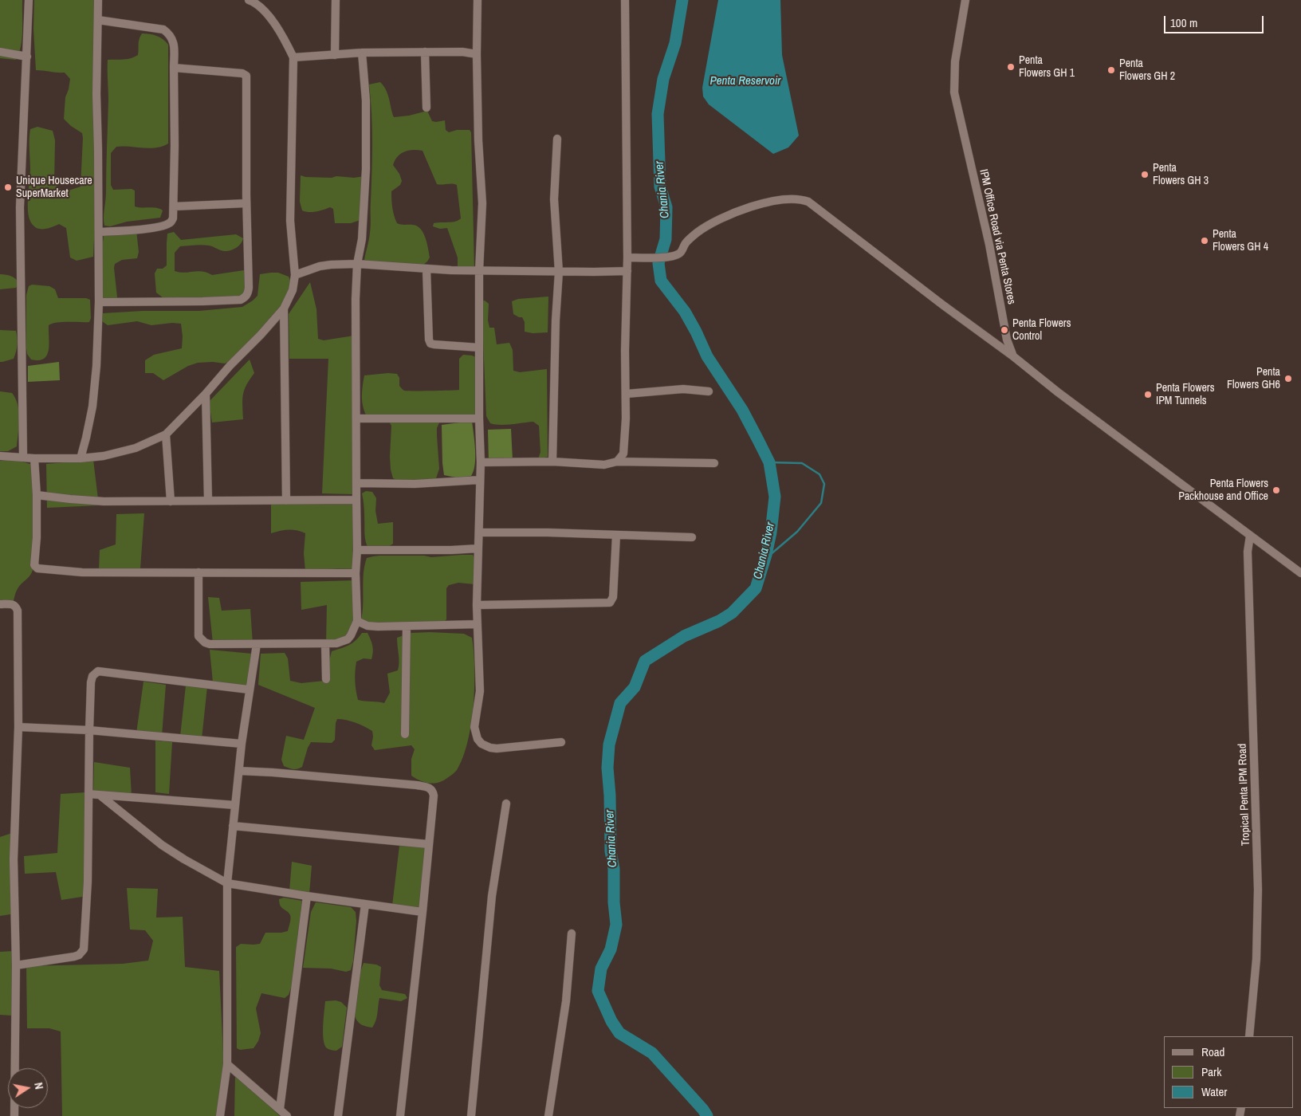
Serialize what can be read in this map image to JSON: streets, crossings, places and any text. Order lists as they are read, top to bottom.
{
  "streets": {
    "street": ["IPM Office Road via Penta Stores", "Tropical Penta IPM Road"]
  },
  "water": ["Penta Reservoir", "Chania River"],
  "places": [
    "Penta Flowers GH 1",
    "Penta Flowers GH 2",
    "Penta Flowers GH 3",
    "Unique Housecare SuperMarket",
    "Penta Flowers GH 4",
    "Penta Flowers Control",
    "Penta Flowers GH6",
    "Penta Flowers IPM Tunnels",
    "Penta Flowers Packhouse and Office"
  ],
  "legend": ["Road", "Park", "Water"],
  "scale_bar": "100 m",
  "north": "right"
}
